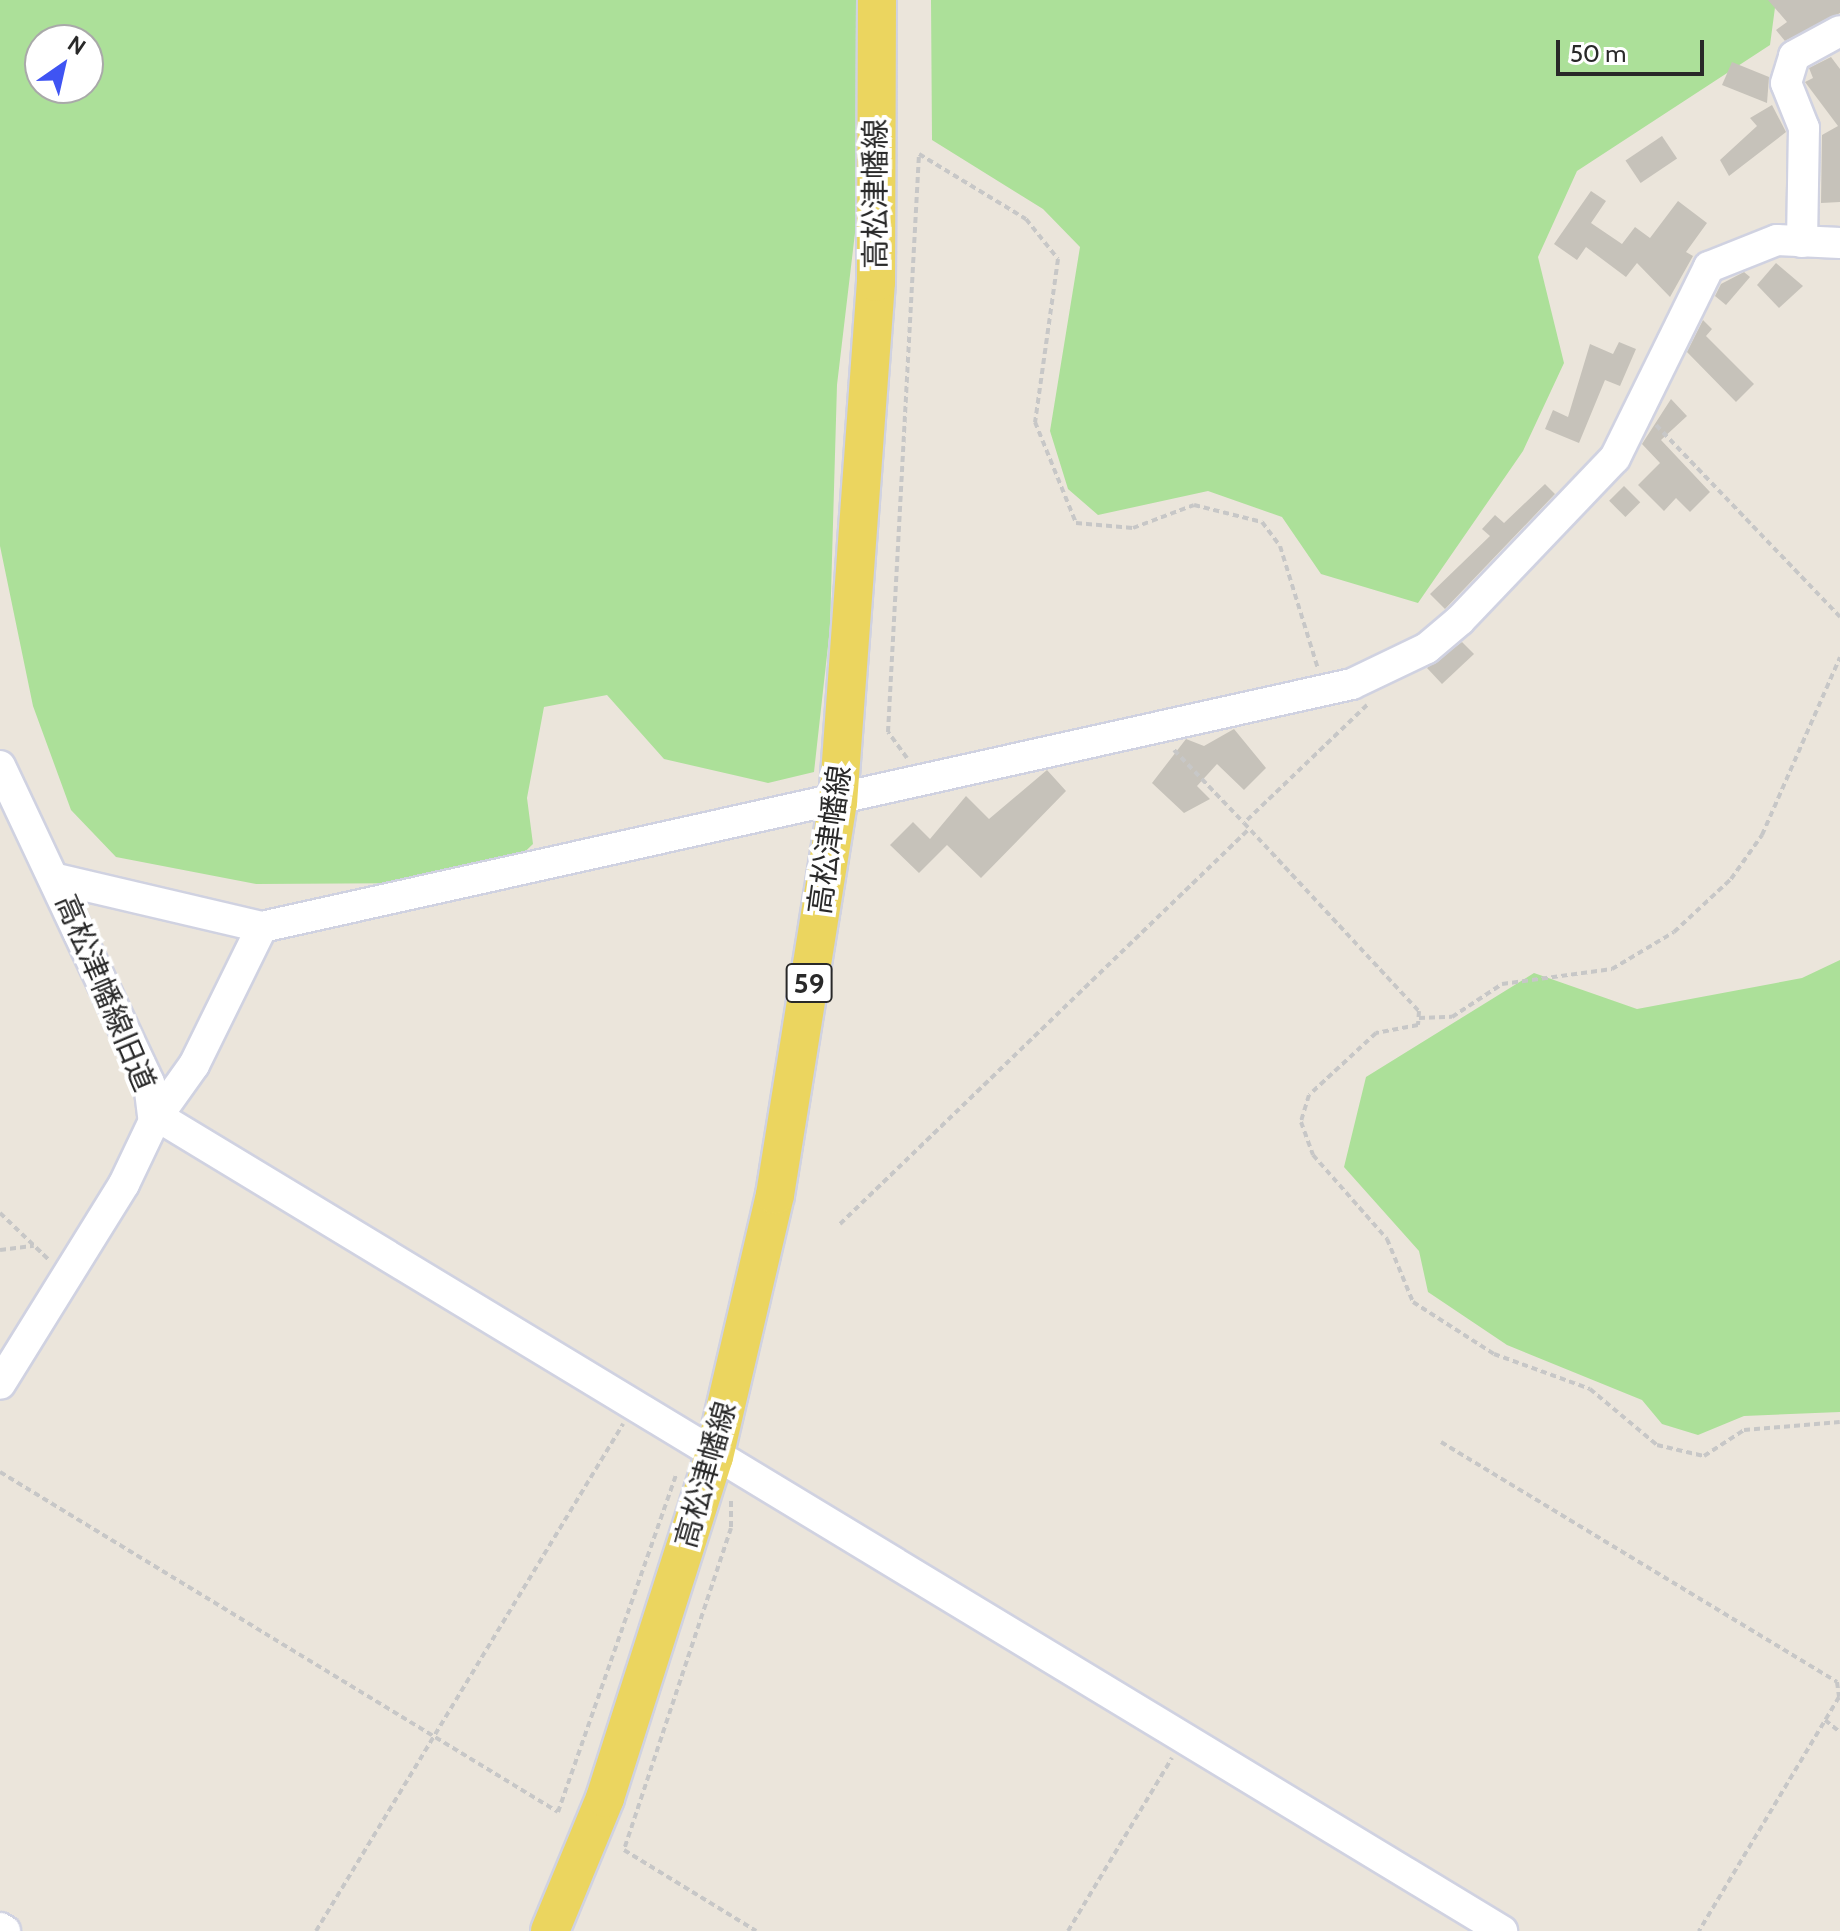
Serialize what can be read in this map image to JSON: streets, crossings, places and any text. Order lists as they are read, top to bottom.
{
  "streets": {
    "main road": ["高松津幡線", "59"],
    "street": ["高松津幡線旧道"]
  },
  "scale_bar": "50 m",
  "north": "top right"
}
